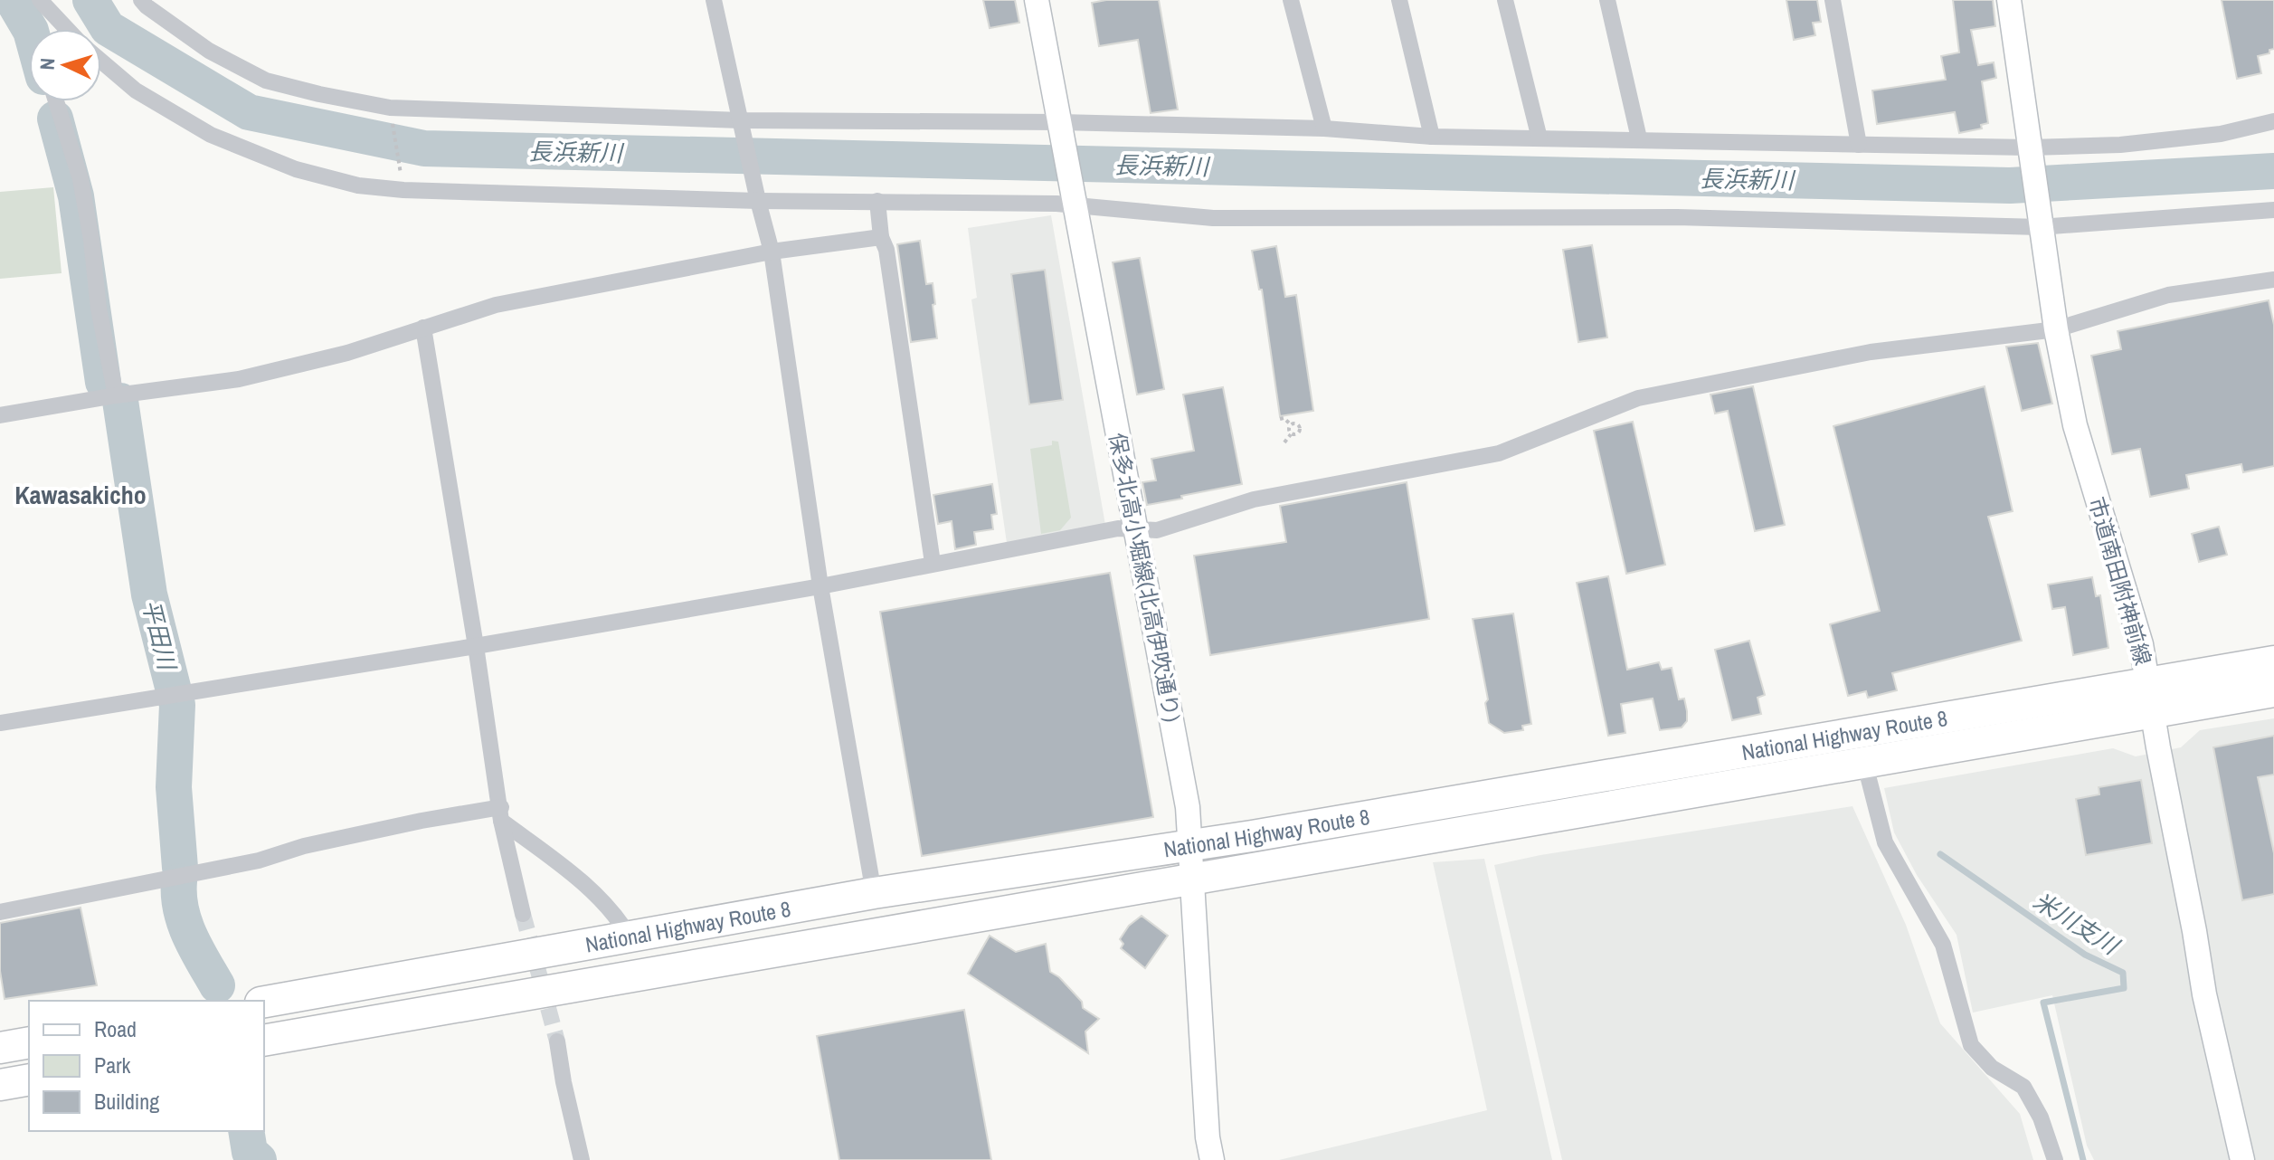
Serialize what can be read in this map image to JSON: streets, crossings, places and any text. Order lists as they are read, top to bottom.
{
  "streets": {
    "highway": ["National Highway Route 8"],
    "street": ["保多北高小堀線(北高伊吹通り)", "市道南田附神前線"]
  },
  "crossings": [
    ["保多北高小堀線(北高伊吹通り)", "National Highway Route 8"],
    ["市道南田附神前線", "National Highway Route 8"]
  ],
  "districts": ["Kawasakicho"],
  "water": ["長浜新川", "平田川", "米川支川"],
  "legend": ["Road", "Park", "Building"],
  "north": "left"
}
